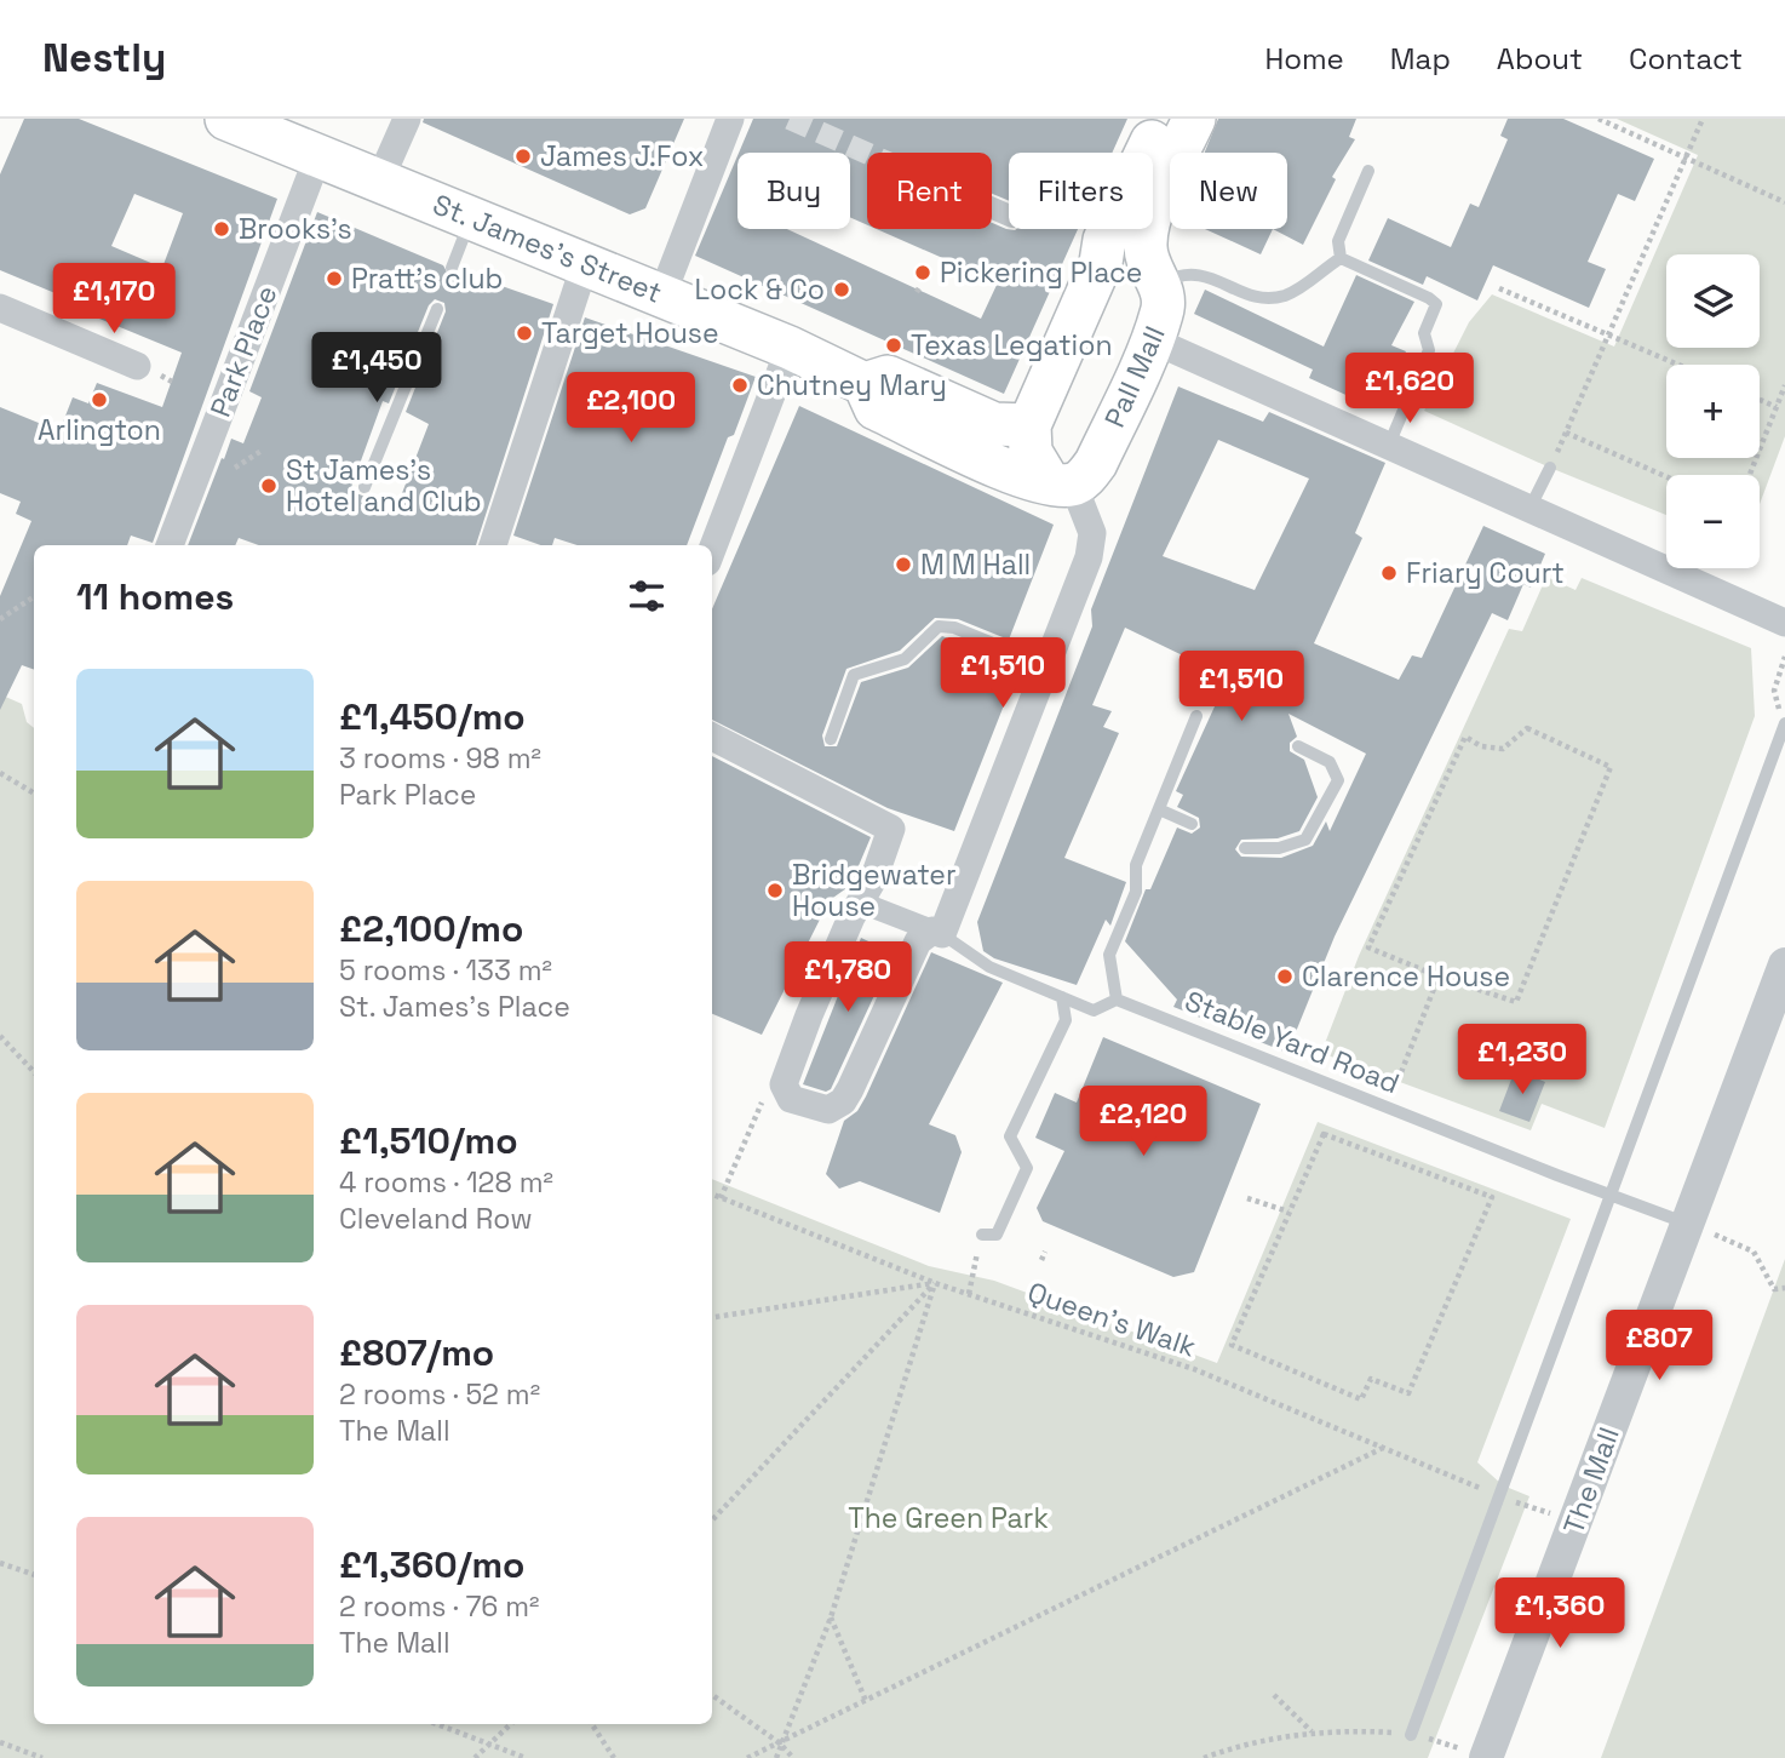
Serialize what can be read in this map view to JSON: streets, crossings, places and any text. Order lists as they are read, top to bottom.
{
  "streets": {
    "main road": ["St. James's Street", "Pall Mall"],
    "street": ["Park Place", "The Mall"],
    "lane": ["Stable Yard Road"],
    "path": ["Queen's Walk"]
  },
  "crossings": [
    ["St. James's Street", "Park Place"],
    ["St. James's Street", "Pall Mall"],
    ["Stable Yard Road", "The Mall"]
  ],
  "parks": ["The Green Park"],
  "places": [
    "James J.Fox",
    "Brooks's",
    "Pickering Place",
    "Pratt's club",
    "Lock & Co",
    "Target House",
    "Texas Legation",
    "Chutney Mary",
    "Arlington",
    "St James's Hotel and Club",
    "M M Hall",
    "Friary Court",
    "Bridgewater House",
    "Clarence House"
  ],
  "page": {
    "header": "Nestly",
    "nav": [
      "Home",
      "Map",
      "About",
      "Contact"
    ],
    "chip": [
      "Buy",
      "Rent",
      "Filters",
      "New"
    ],
    "map_buttons": ["+", "−"],
    "price": [
      "£1,170",
      "£1,450",
      "£1,620",
      "£2,100",
      "£1,510",
      "£1,510",
      "£1,780",
      "£1,230",
      "£2,120",
      "£807",
      "£1,360"
    ],
    "heading": "11 homes",
    "list": [
      {
        "name": "£1,450/mo",
        "note": "3 rooms · 98 m² · Park Place"
      },
      {
        "name": "£2,100/mo",
        "note": "5 rooms · 133 m² · St. James's Place"
      },
      {
        "name": "£1,510/mo",
        "note": "4 rooms · 128 m² · Cleveland Row"
      },
      {
        "name": "£807/mo",
        "note": "2 rooms · 52 m² · The Mall"
      },
      {
        "name": "£1,360/mo",
        "note": "2 rooms · 76 m² · The Mall"
      }
    ]
  }
}
